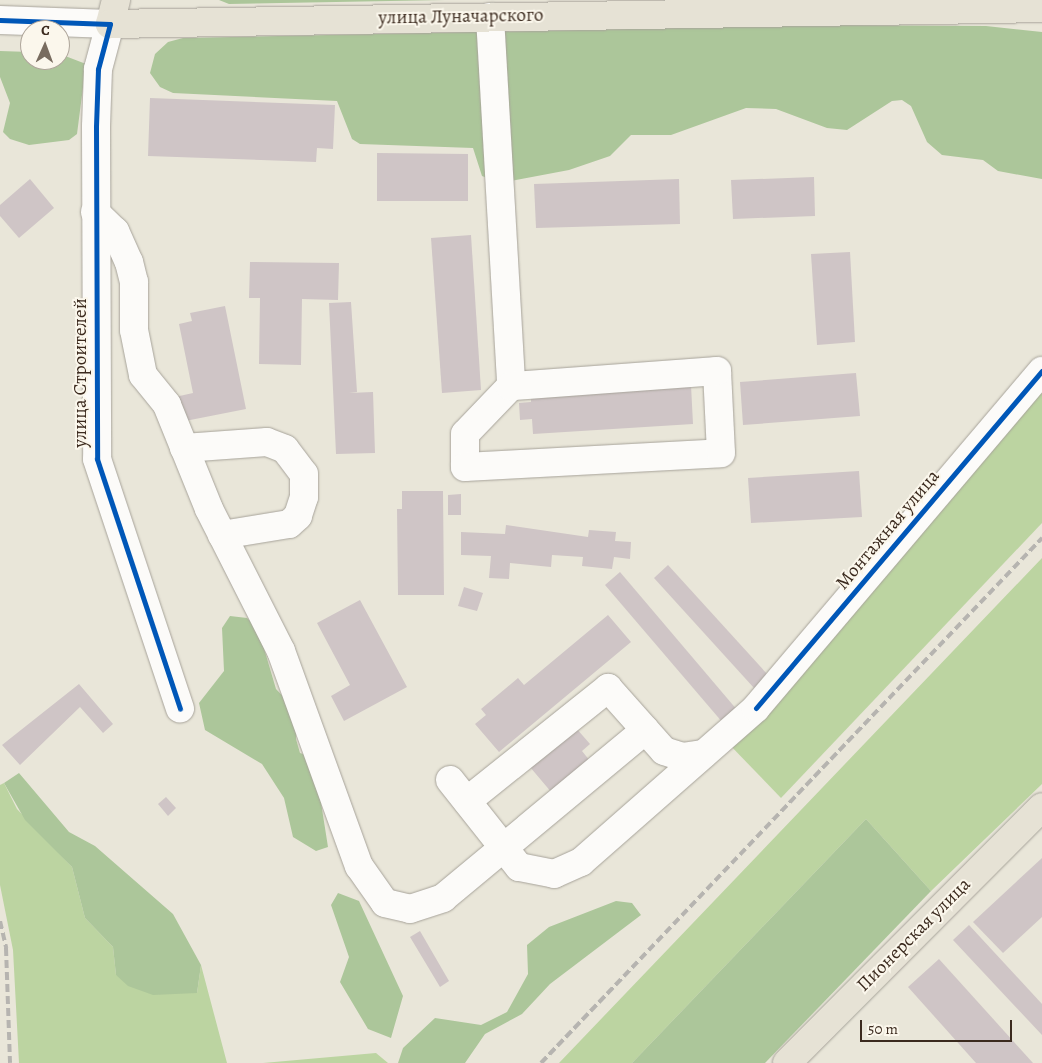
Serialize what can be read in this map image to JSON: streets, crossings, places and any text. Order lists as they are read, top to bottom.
{
  "streets": {
    "main road": ["улица Луначарского", "Пионерская улица"],
    "street": ["улица Строителей", "Монтажная улица"]
  },
  "crossings": [
    ["улица Луначарского", "улица Строителей"]
  ],
  "scale_bar": "50 m",
  "north": "top"
}
